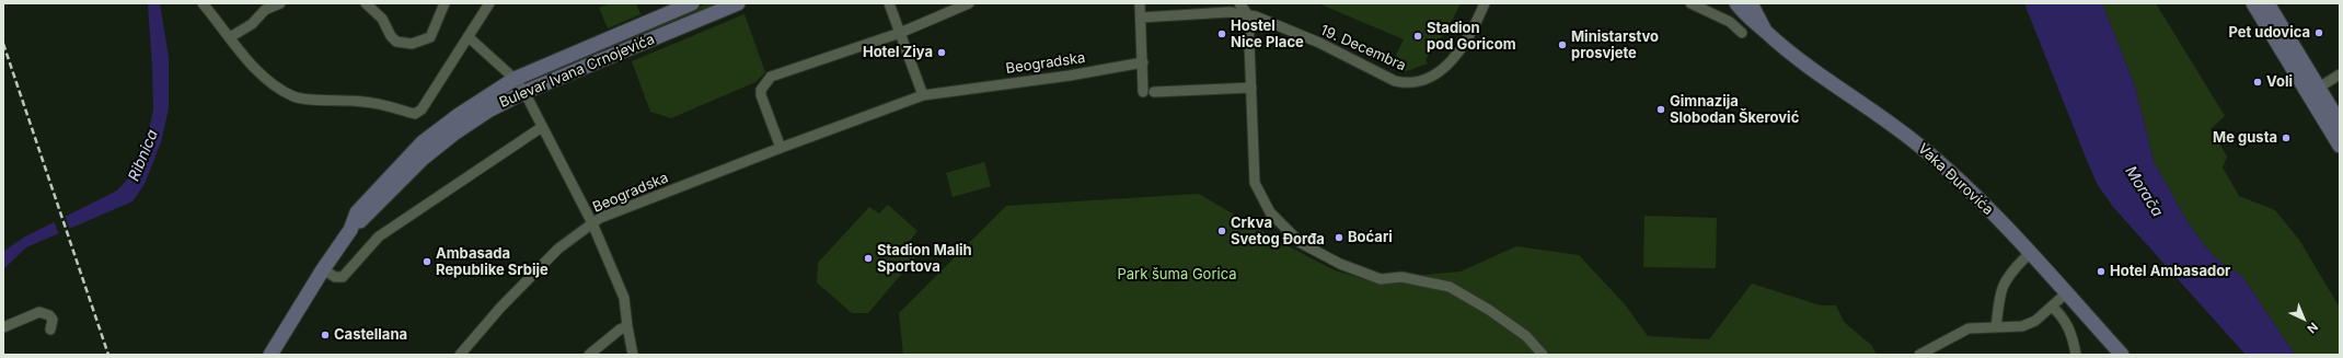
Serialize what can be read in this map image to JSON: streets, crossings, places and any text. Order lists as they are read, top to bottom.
{
  "streets": {
    "main road": ["Bulevar Ivana Crnojevića", "Vaka Đurovića"],
    "street": ["19. Decembra", "Beogradska"]
  },
  "water": ["Ribnica", "Morača"],
  "parks": ["Park šuma Gorica"],
  "places": [
    "Pet udovica",
    "Hostel Nice Place",
    "Stadion pod Goricom",
    "Ministarstvo prosvjete",
    "Hotel Ziya",
    "Voli",
    "Gimnazija Slobodan Škerović",
    "Me gusta",
    "Crkva Svetog Đorđa",
    "Boćari",
    "Stadion Malih Sportova",
    "Ambasada Republike Srbije",
    "Hotel Ambasador",
    "Castellana"
  ],
  "north": "bottom right"
}
